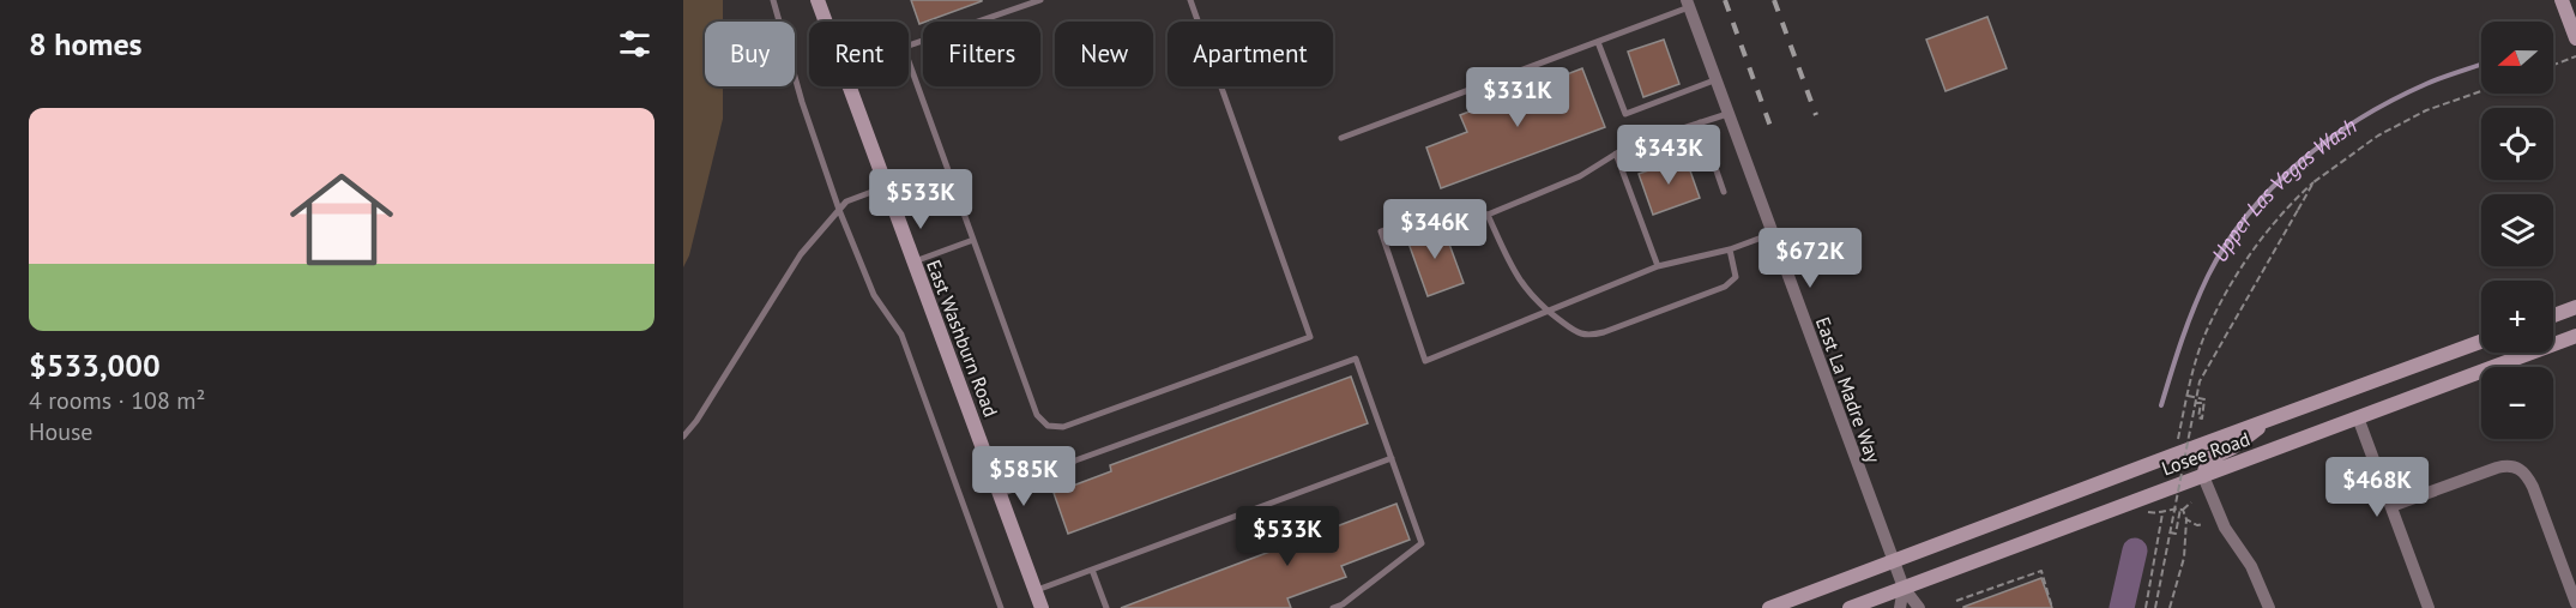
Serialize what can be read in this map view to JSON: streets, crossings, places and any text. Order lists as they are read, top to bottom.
{
  "streets": {
    "main road": ["East Washburn Road", "Losee Road"],
    "street": ["East La Madre Way"]
  },
  "crossings": [
    ["East La Madre Way", "Losee Road"]
  ],
  "water": ["Upper Las Vegas Wash"],
  "north": "left",
  "page": {
    "heading": "8 homes",
    "map_buttons": ["+", "−"],
    "chip": [
      "Buy",
      "Rent",
      "Filters",
      "New",
      "Apartment"
    ],
    "price": [
      "$331K",
      "$343K",
      "$533K",
      "$346K",
      "$672K",
      "$585K",
      "$468K",
      "$533K"
    ],
    "list": [
      {
        "name": "$533,000",
        "note": "4 rooms · 108 m² · House"
      }
    ]
  }
}
